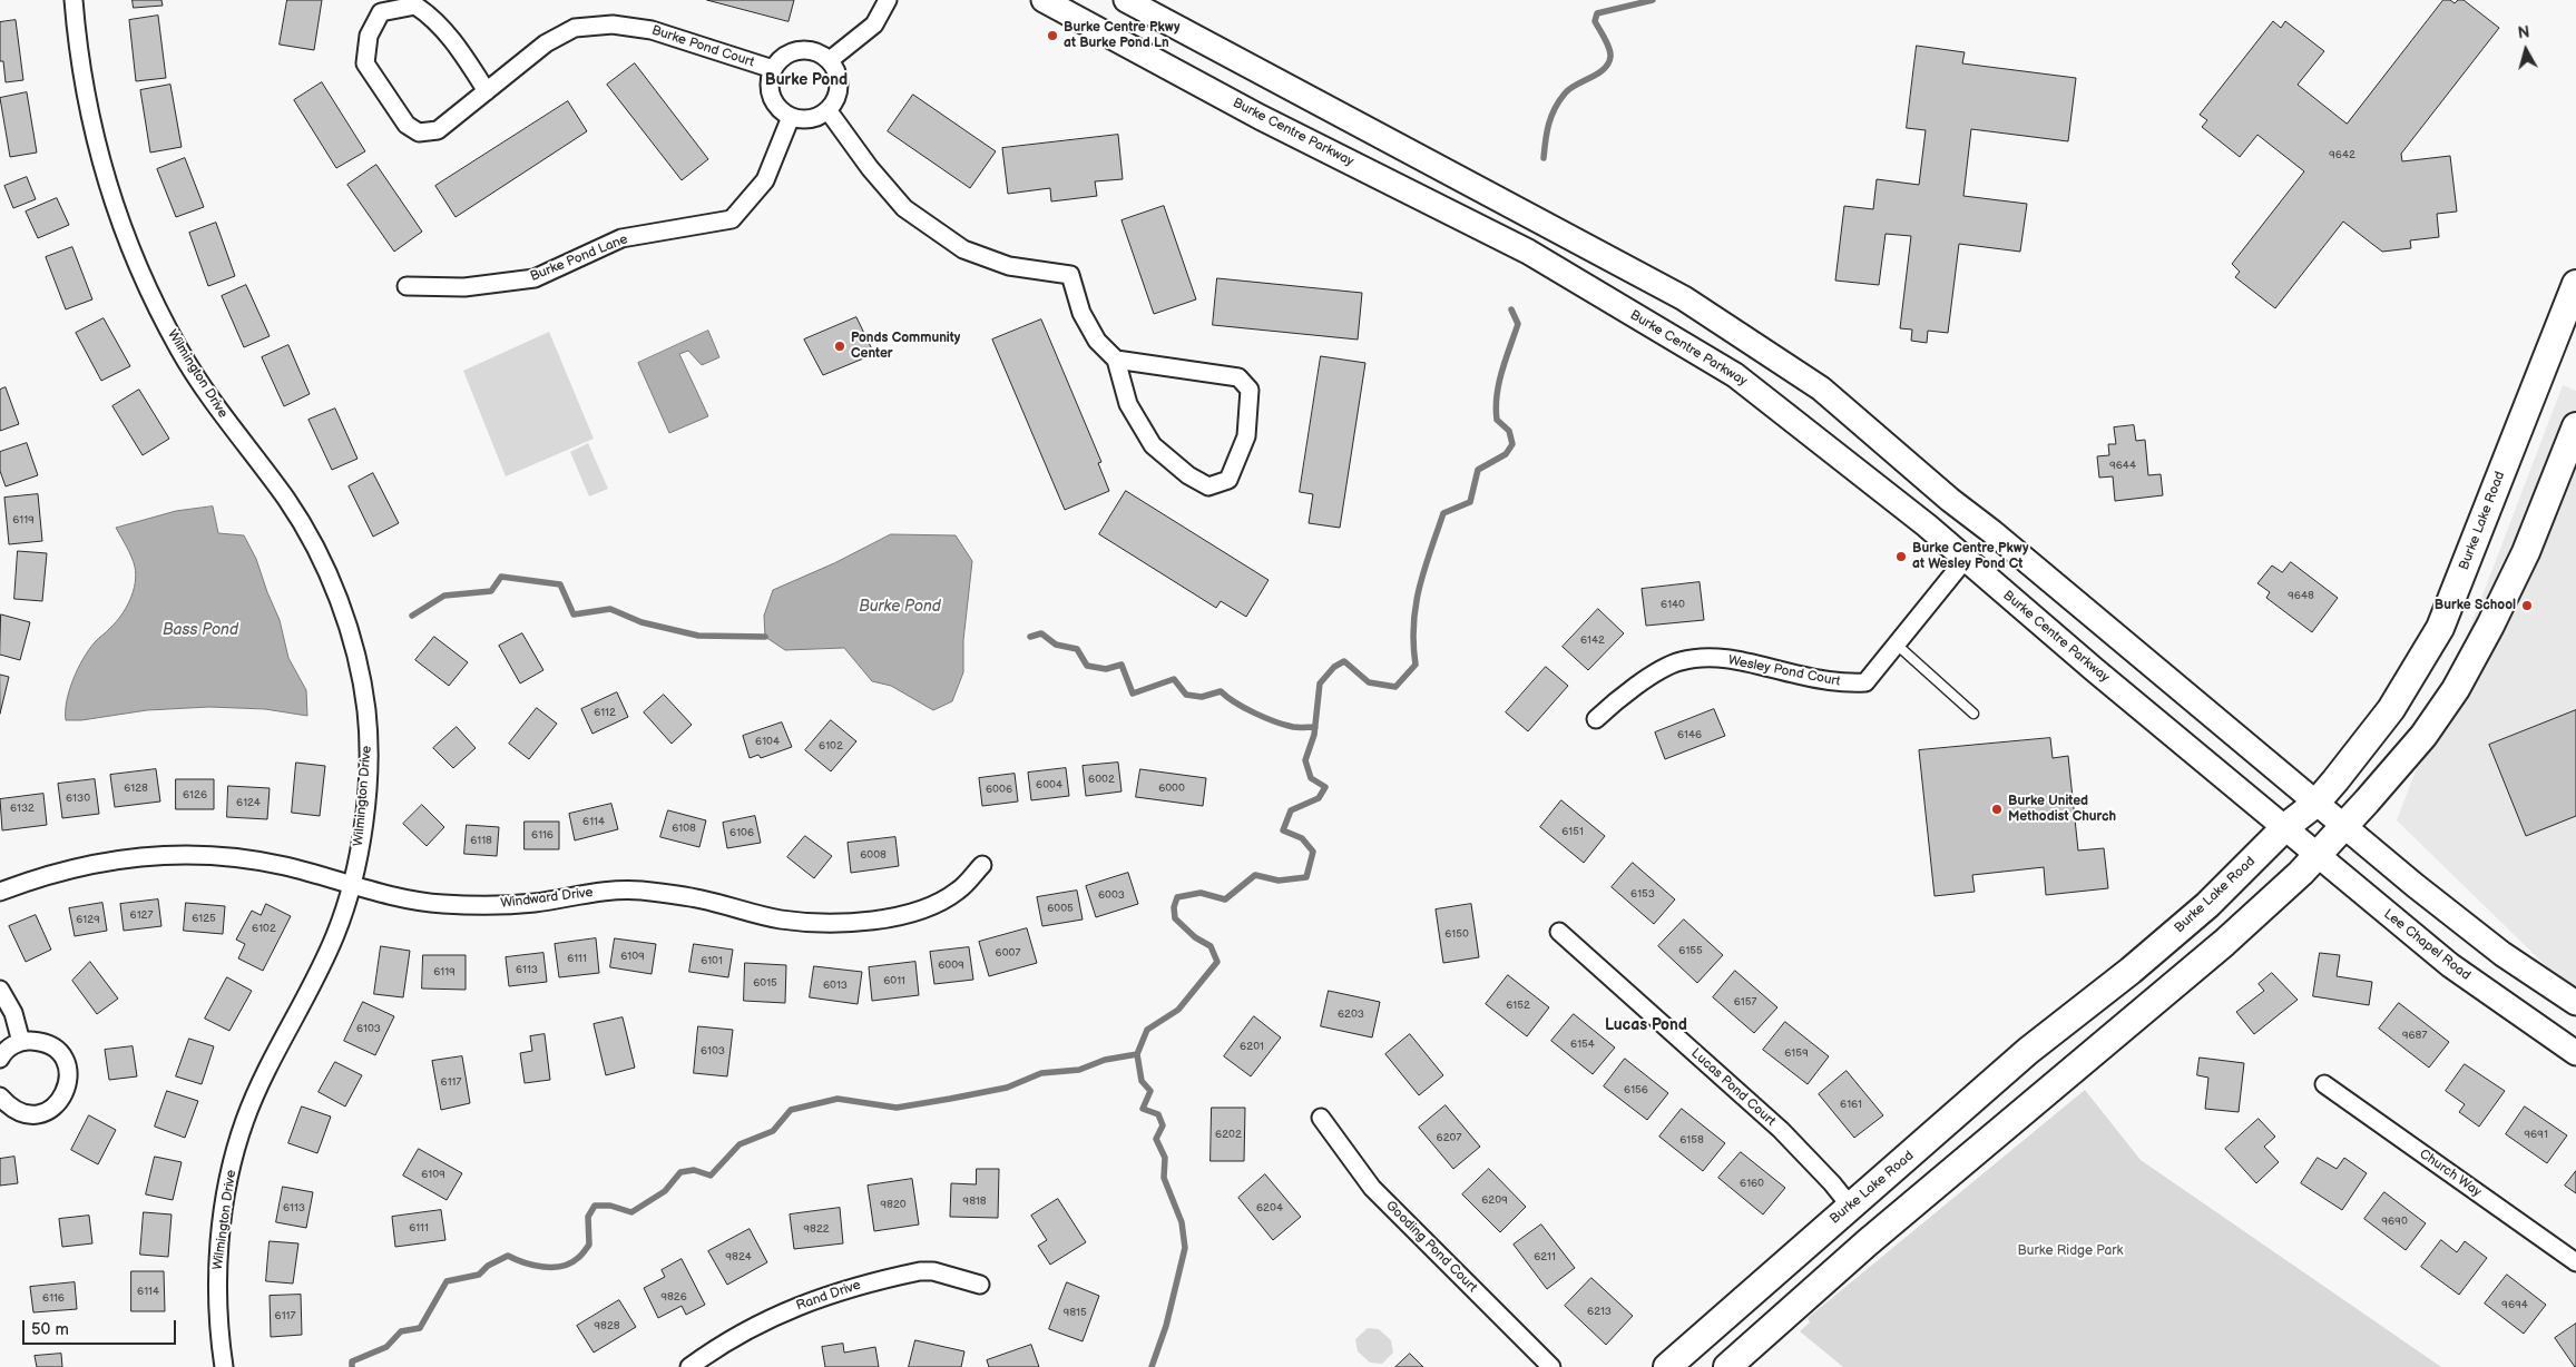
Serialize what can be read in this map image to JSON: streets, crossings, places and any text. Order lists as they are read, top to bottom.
{
  "streets": {
    "main road": ["Burke Centre Parkway", "Burke Lake Road", "Lee Chapel Road"],
    "street": [
      "Burke Pond Court",
      "Burke Pond Lane",
      "Wilmington Drive",
      "Wesley Pond Court",
      "Windward Drive",
      "Lucas Pond Court",
      "Church Way",
      "Gooding Pond Court",
      "Rand Drive"
    ]
  },
  "crossings": [
    ["Burke Pond Court", "Burke Pond Lane"],
    ["Burke Centre Parkway", "Burke Lake Road"],
    ["Burke Centre Parkway", "Wesley Pond Court"],
    ["Burke Centre Parkway", "Lee Chapel Road"],
    ["Wilmington Drive", "Windward Drive"],
    ["Burke Lake Road", "Lee Chapel Road"],
    ["Burke Lake Road", "Lucas Pond Court"]
  ],
  "districts": ["Burke Pond", "Lucas Pond"],
  "water": ["Burke Pond", "Bass Pond"],
  "parks": ["Burke Ridge Park"],
  "places": [
    "Burke Centre Pkwy at Burke Pond Ln",
    "Ponds Community Center",
    "Burke Centre Pkwy at Wesley Pond Ct",
    "Burke School",
    "Burke United Methodist Church"
  ],
  "house_numbers": [
    "9642",
    "9644",
    "6119",
    "9648",
    "6140",
    "6142",
    "6112",
    "6146",
    "6104",
    "6102",
    "6002",
    "6004",
    "6128",
    "6000",
    "6006",
    "6126",
    "6130",
    "6124",
    "6132",
    "6114",
    "6108",
    "6151",
    "6106",
    "6116",
    "6118",
    "6008",
    "6153",
    "6003",
    "6005",
    "6127",
    "6125",
    "6129",
    "6102",
    "6150",
    "6155",
    "6007",
    "6109",
    "6111",
    "6101",
    "6009",
    "6113",
    "6119",
    "6011",
    "6015",
    "6013",
    "6157",
    "6152",
    "6203",
    "6103",
    "9687",
    "6154",
    "6201",
    "6103",
    "6159",
    "6117",
    "6156",
    "6161",
    "6202",
    "9691",
    "6207",
    "6158",
    "6109",
    "6160",
    "6209",
    "9818",
    "9820",
    "6113",
    "6204",
    "9690",
    "6111",
    "9822",
    "9824",
    "6211",
    "6114",
    "9826",
    "6116",
    "9694",
    "6213",
    "9815",
    "6117",
    "9828"
  ],
  "scale_bar": "50 m",
  "north": "top"
}
